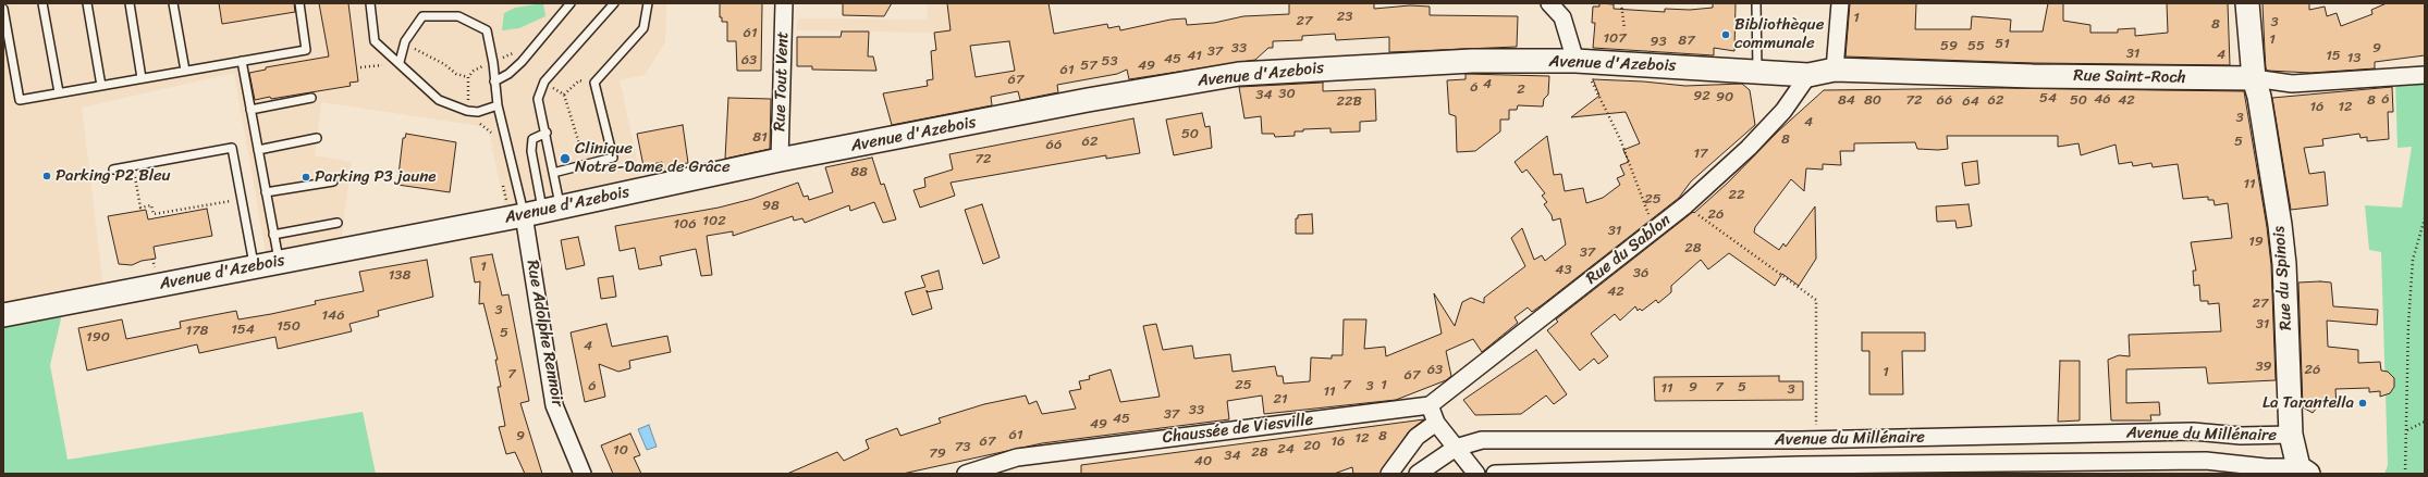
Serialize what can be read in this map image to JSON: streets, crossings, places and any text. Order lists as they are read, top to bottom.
{
  "streets": {
    "street": [
      "Avenue d'Azebois",
      "Rue Saint-Roch",
      "Rue Tout Vent",
      "Rue du Sablon",
      "Rue du Spinois",
      "Rue Adolphe Rennoir",
      "Chaussée de Viesville",
      "Avenue du Millénaire"
    ]
  },
  "crossings": [
    ["Avenue d'Azebois", "Rue Saint-Roch"],
    ["Avenue d'Azebois", "Rue Tout Vent"],
    ["Avenue d'Azebois", "Rue du Sablon"],
    ["Avenue d'Azebois", "Rue Adolphe Rennoir"],
    ["Rue Saint-Roch", "Rue du Spinois"],
    ["Rue du Sablon", "Chaussée de Viesville"],
    ["Rue du Spinois", "Avenue du Millénaire"]
  ],
  "places": [
    "Bibliothèque communale",
    "Clinique Notre-Dame de Grâce",
    "Parking P2 Bleu",
    "Parking P3 jaune",
    "La Tarantella"
  ],
  "house_numbers": [
    "23",
    "1",
    "27",
    "3",
    "8",
    "61",
    "107",
    "1",
    "87",
    "93",
    "51",
    "59",
    "55",
    "33",
    "9",
    "37",
    "31",
    "4",
    "41",
    "15",
    "13",
    "45",
    "63",
    "53",
    "57",
    "49",
    "61",
    "67",
    "4",
    "6",
    "2",
    "30",
    "34",
    "92",
    "90",
    "54",
    "46",
    "6",
    "84",
    "80",
    "72",
    "66",
    "62",
    "50",
    "42",
    "8",
    "22B",
    "64",
    "16",
    "12",
    "3",
    "4",
    "50",
    "81",
    "8",
    "62",
    "5",
    "66",
    "17",
    "72",
    "88",
    "11",
    "22",
    "25",
    "98",
    "26",
    "102",
    "106",
    "31",
    "19",
    "28",
    "37",
    "1",
    "43",
    "36",
    "138",
    "42",
    "27",
    "3",
    "146",
    "31",
    "150",
    "154",
    "178",
    "5",
    "190",
    "4",
    "39",
    "63",
    "26",
    "1",
    "7",
    "67",
    "25",
    "7",
    "1",
    "6",
    "3",
    "9",
    "7",
    "5",
    "11",
    "3",
    "11",
    "21",
    "33",
    "37",
    "45",
    "49",
    "61",
    "9",
    "8",
    "12",
    "67",
    "16",
    "20",
    "73",
    "24",
    "10",
    "28",
    "79",
    "34",
    "40"
  ]
}
